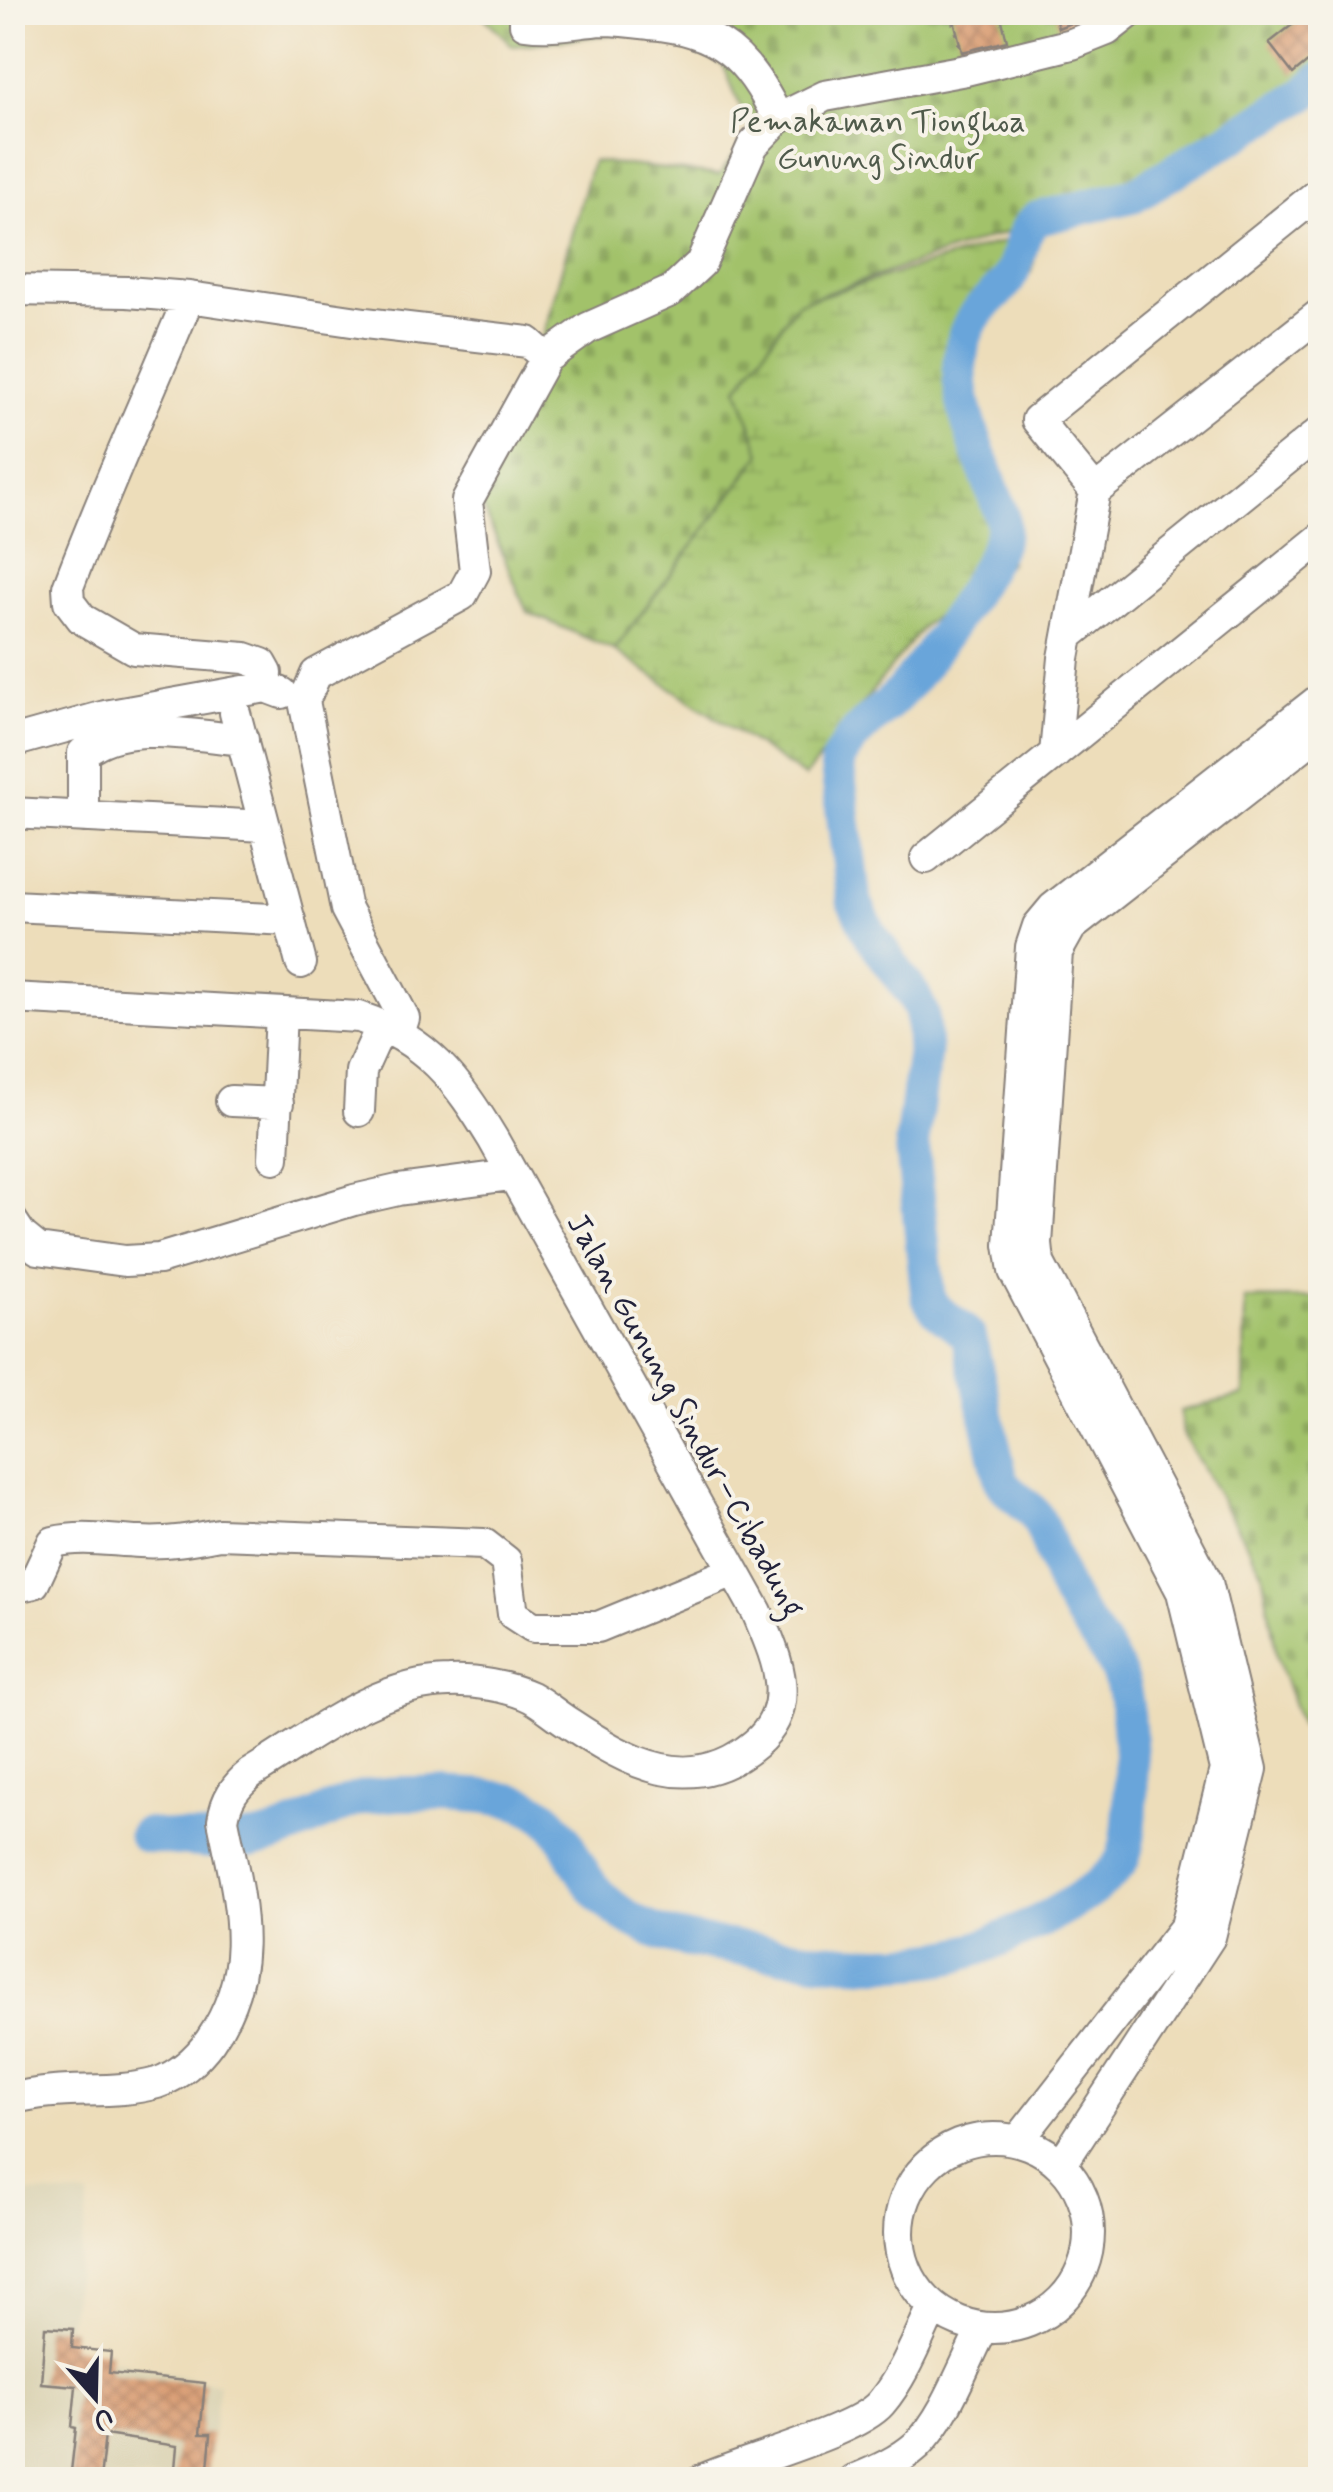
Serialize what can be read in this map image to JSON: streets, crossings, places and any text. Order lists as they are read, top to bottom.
{
  "streets": {
    "street": ["Jalan Gunung Sindur–Cibadung"]
  },
  "parks": ["Pemakaman Tionghoa Gunung Sindur"],
  "north": "bottom"
}
